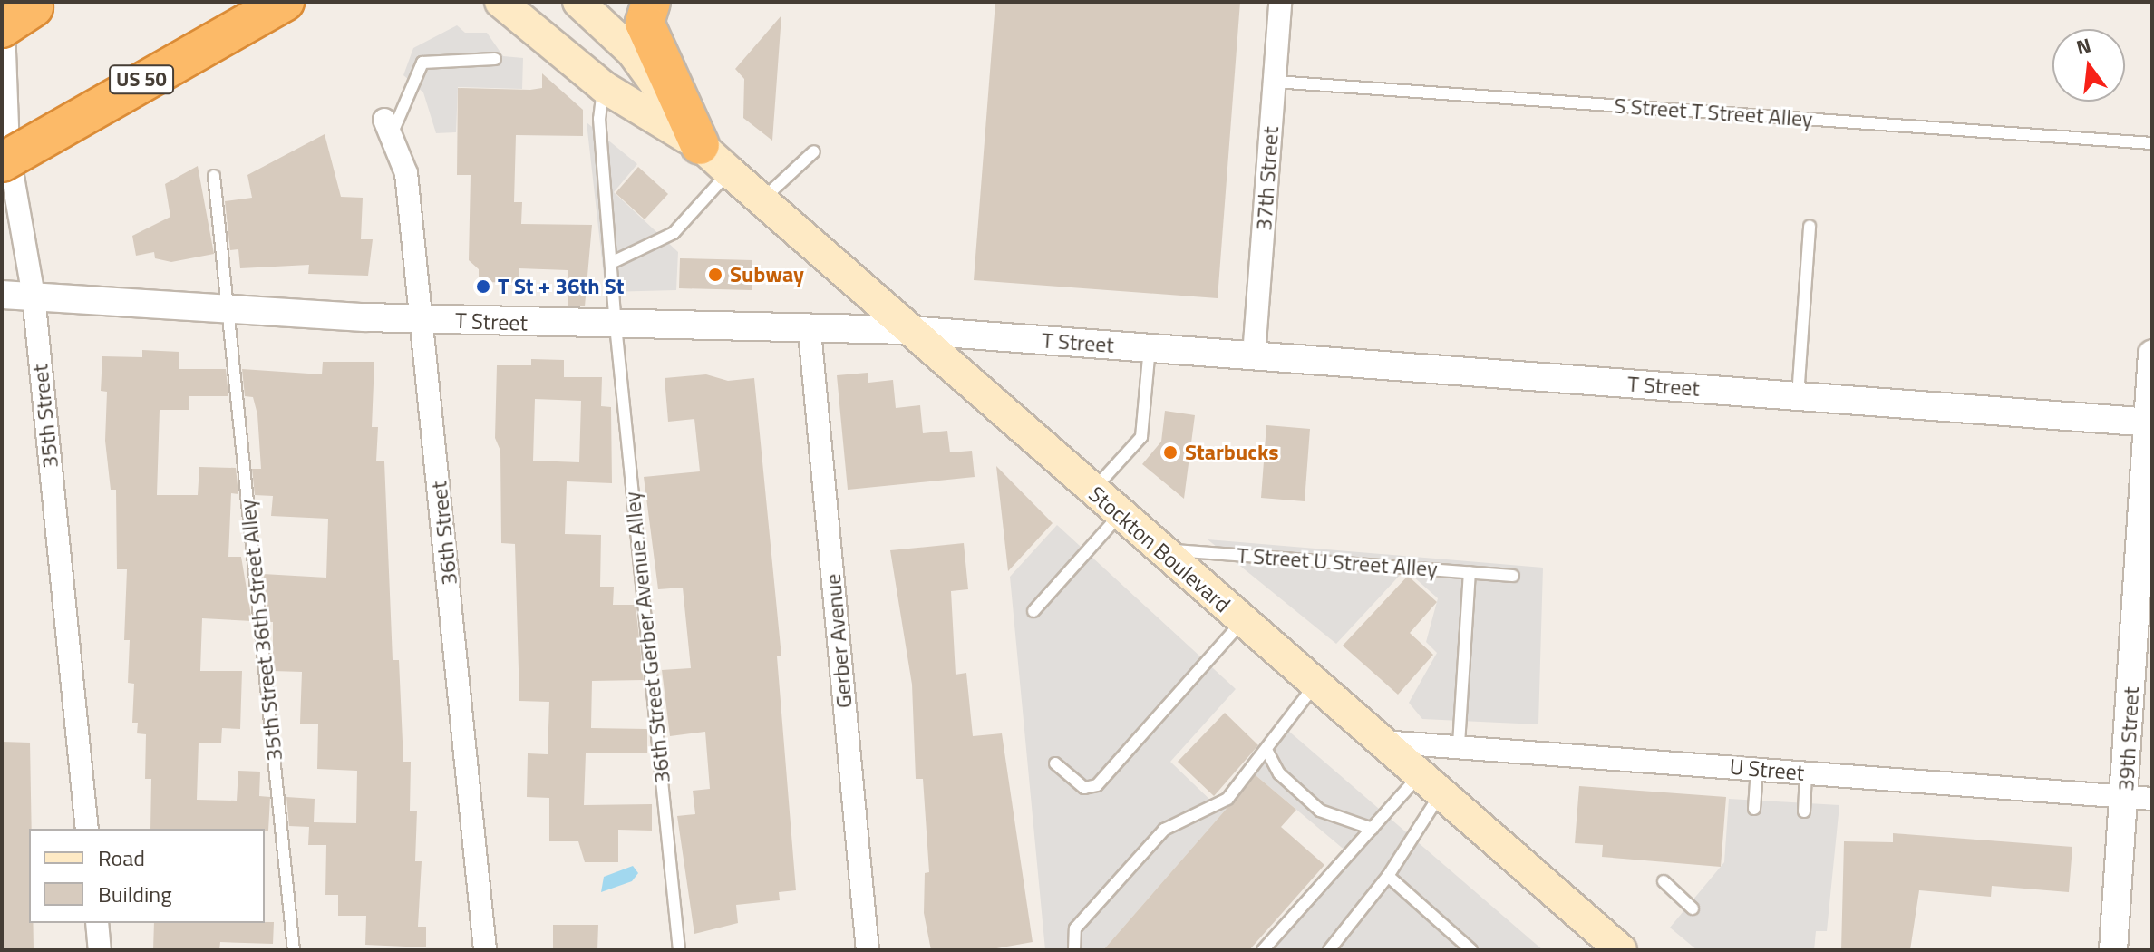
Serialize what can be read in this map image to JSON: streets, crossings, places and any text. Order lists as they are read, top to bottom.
{
  "streets": {
    "highway": ["US 50"],
    "main road": ["Stockton Boulevard"],
    "street": [
      "37th Street",
      "T Street",
      "35th Street",
      "36th Street",
      "Gerber Avenue",
      "39th Street",
      "U Street"
    ],
    "lane": [
      "S Street T Street Alley",
      "T Street U Street Alley",
      "35th Street 36th Street Alley",
      "36th Street Gerber Avenue Alley"
    ]
  },
  "crossings": [
    ["S Street T Street Alley", "37th Street"],
    ["37th Street", "T Street"],
    ["T Street", "35th Street"],
    ["T Street", "36th Street"],
    ["T Street", "Stockton Boulevard"],
    ["T Street", "35th Street 36th Street Alley"],
    ["T Street", "36th Street Gerber Avenue Alley"],
    ["T Street", "Gerber Avenue"],
    ["T Street", "39th Street"],
    ["Stockton Boulevard", "T Street U Street Alley"],
    ["Stockton Boulevard", "36th Street Gerber Avenue Alley"],
    ["Stockton Boulevard", "U Street"],
    ["39th Street", "U Street"]
  ],
  "places": ["Subway", "T St + 36th St", "Starbucks"],
  "legend": ["Road", "Building"],
  "north": "top"
}
